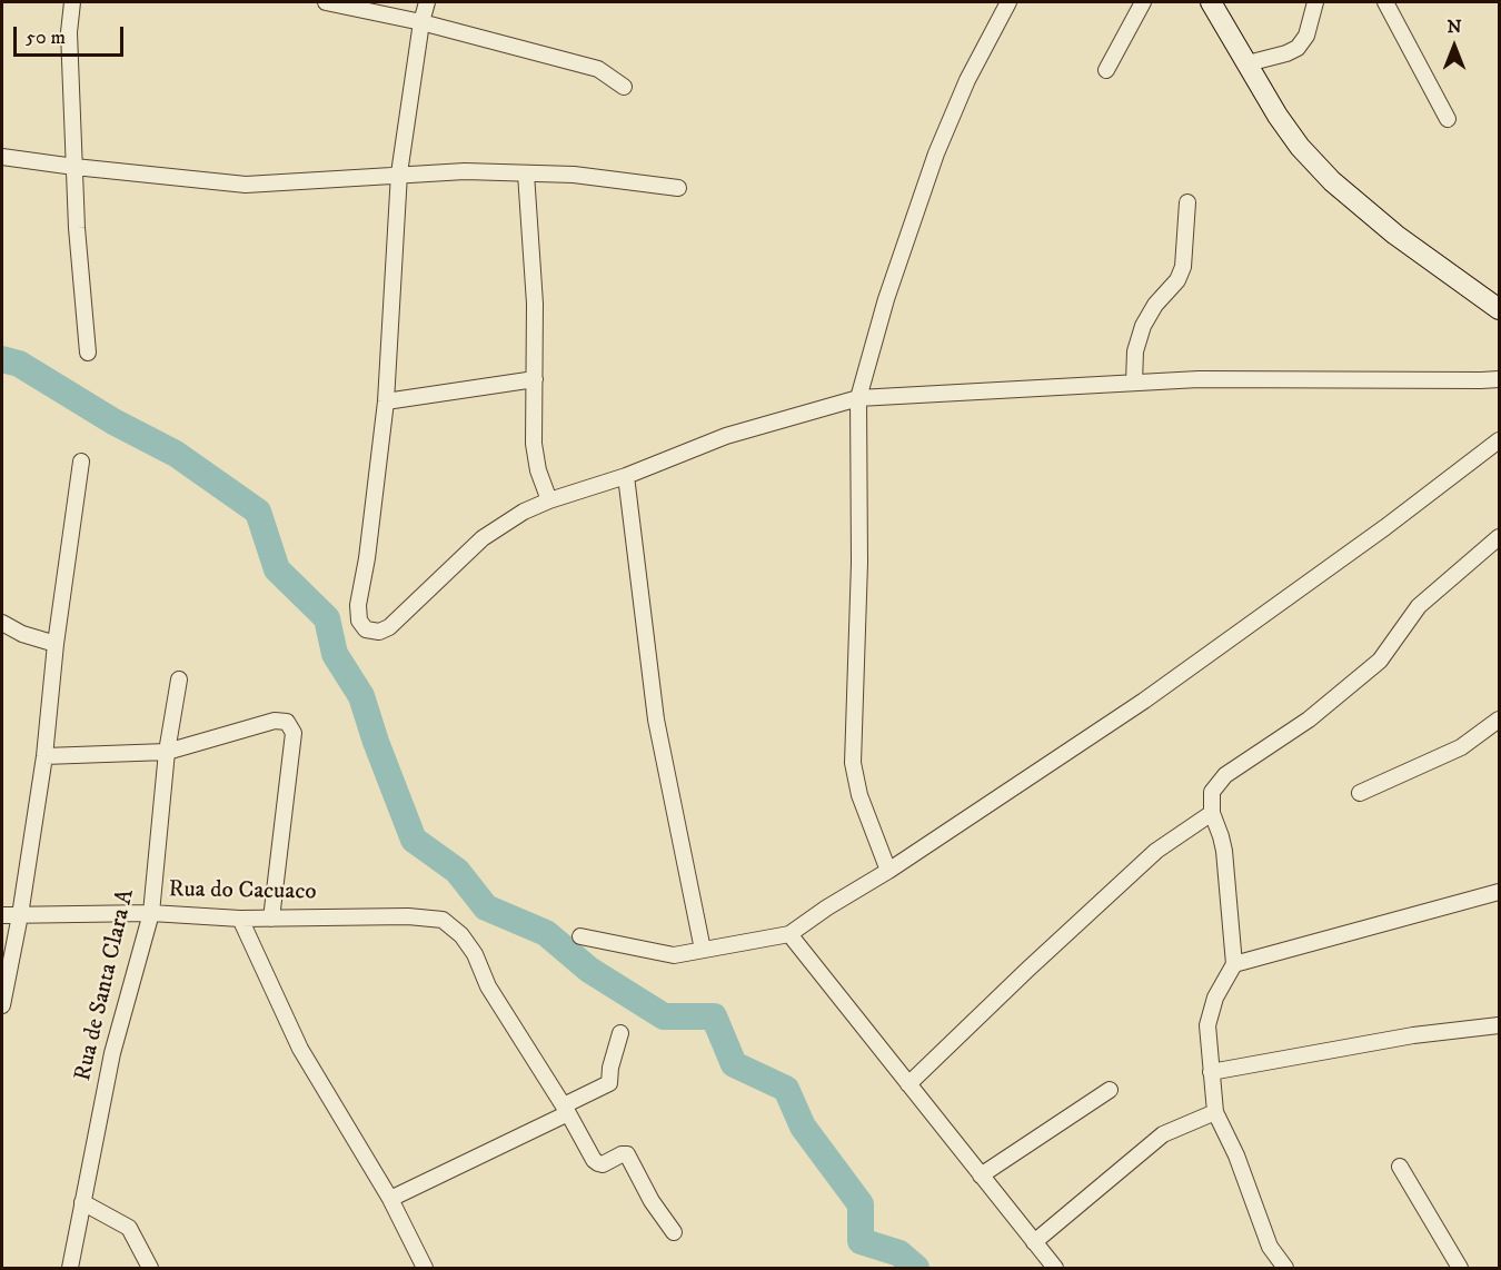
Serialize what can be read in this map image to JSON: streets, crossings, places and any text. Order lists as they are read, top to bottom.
{
  "streets": {
    "street": ["Rua do Cacuaco", "Rua de Santa Clara A"]
  },
  "crossings": [
    ["Rua do Cacuaco", "Rua de Santa Clara A"]
  ],
  "scale_bar": "50 m",
  "north": "top"
}
